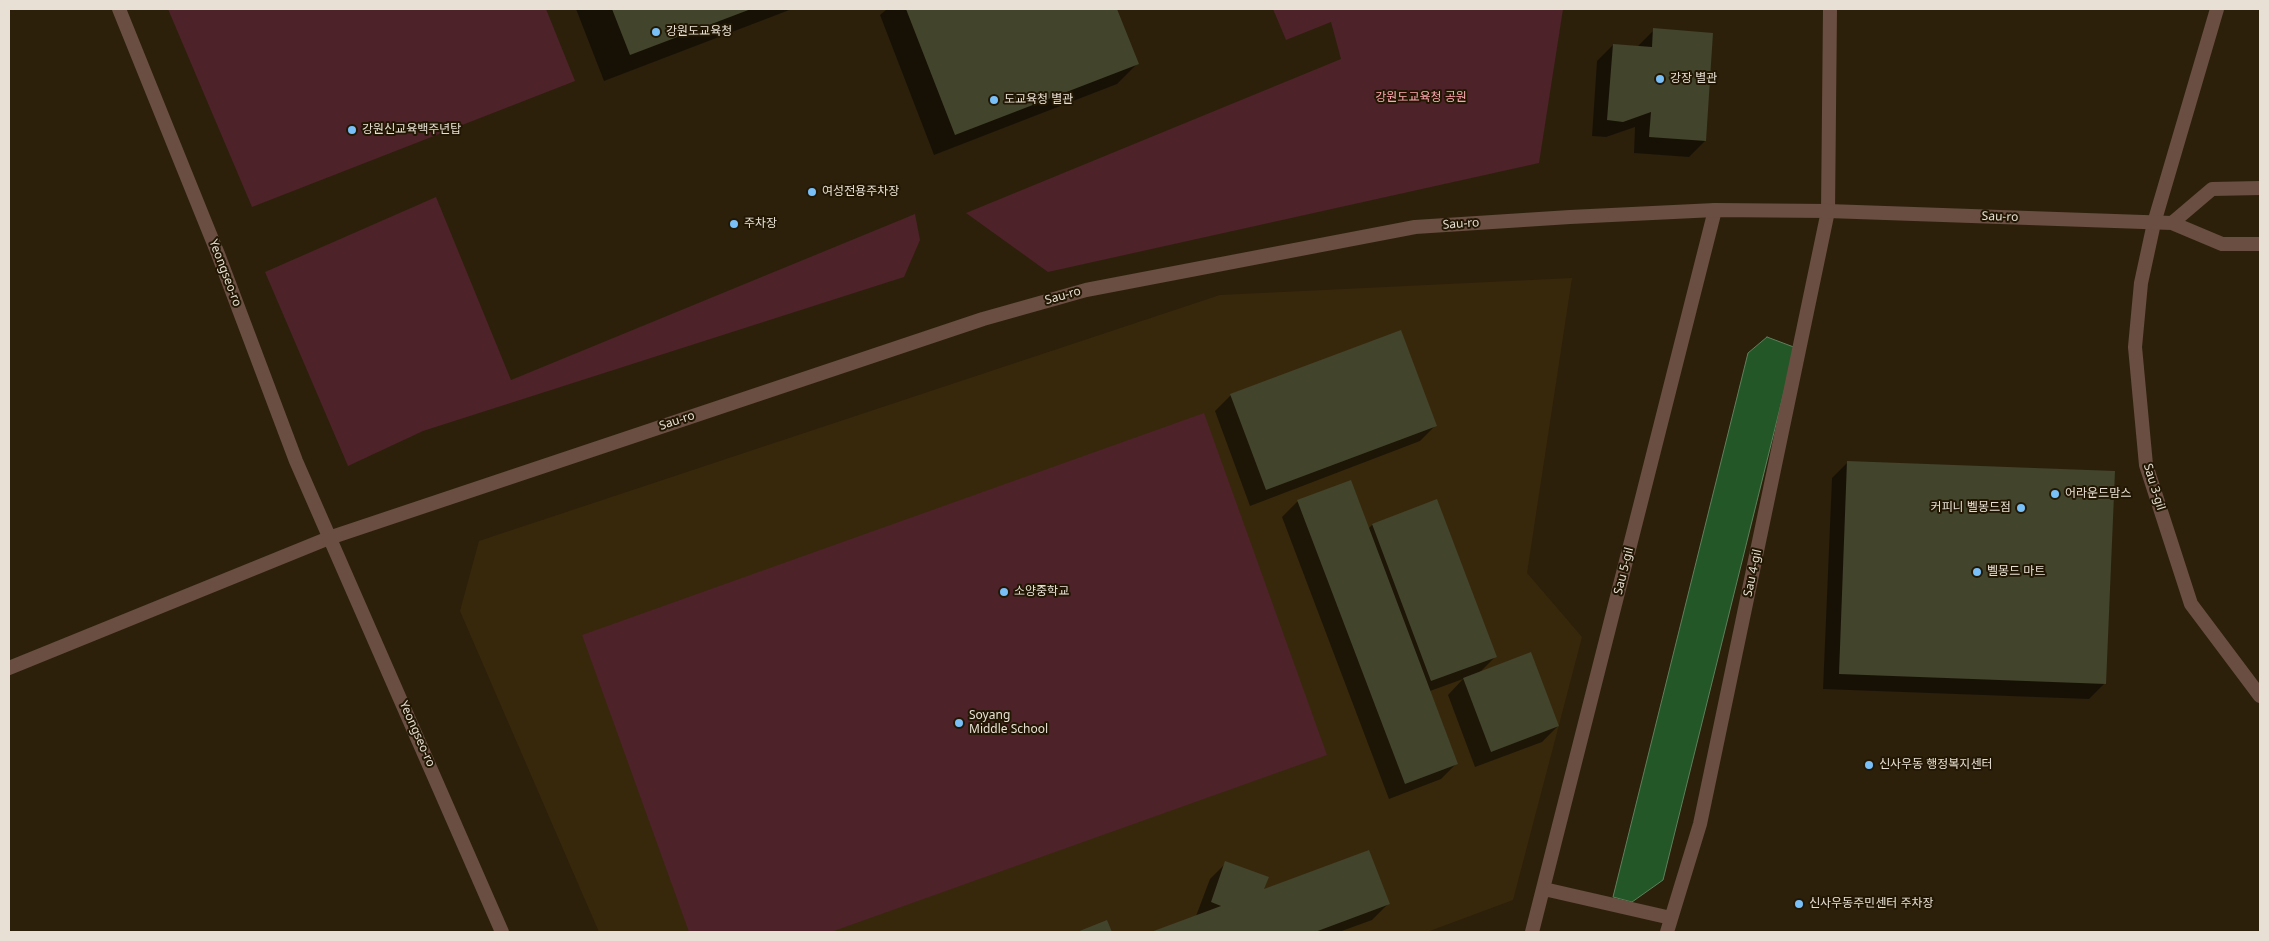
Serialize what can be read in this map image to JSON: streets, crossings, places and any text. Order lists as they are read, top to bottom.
{
  "streets": {
    "street": [
      "Sau-ro",
      "Yeongseo-ro",
      "Sau 3-gil",
      "Sau 5-gil",
      "Sau 4-gil"
    ]
  },
  "crossings": [
    ["Sau-ro", "Yeongseo-ro"],
    ["Sau-ro", "Sau 3-gil"],
    ["Sau-ro", "Sau 5-gil"],
    ["Sau-ro", "Sau 4-gil"]
  ],
  "parks": ["강원도교육청 공원"],
  "places": [
    "강원도교육청",
    "강장 별관",
    "도교육청 별관",
    "강원신교육백주년탑",
    "여성전용주차장",
    "주차장",
    "어라운드맘스",
    "커피니 벨몽드점",
    "벨몽드 마트",
    "소양중학교",
    "Soyang Middle School",
    "신사우동 행정복지센터",
    "신사우동주민센터 주차장"
  ]
}
